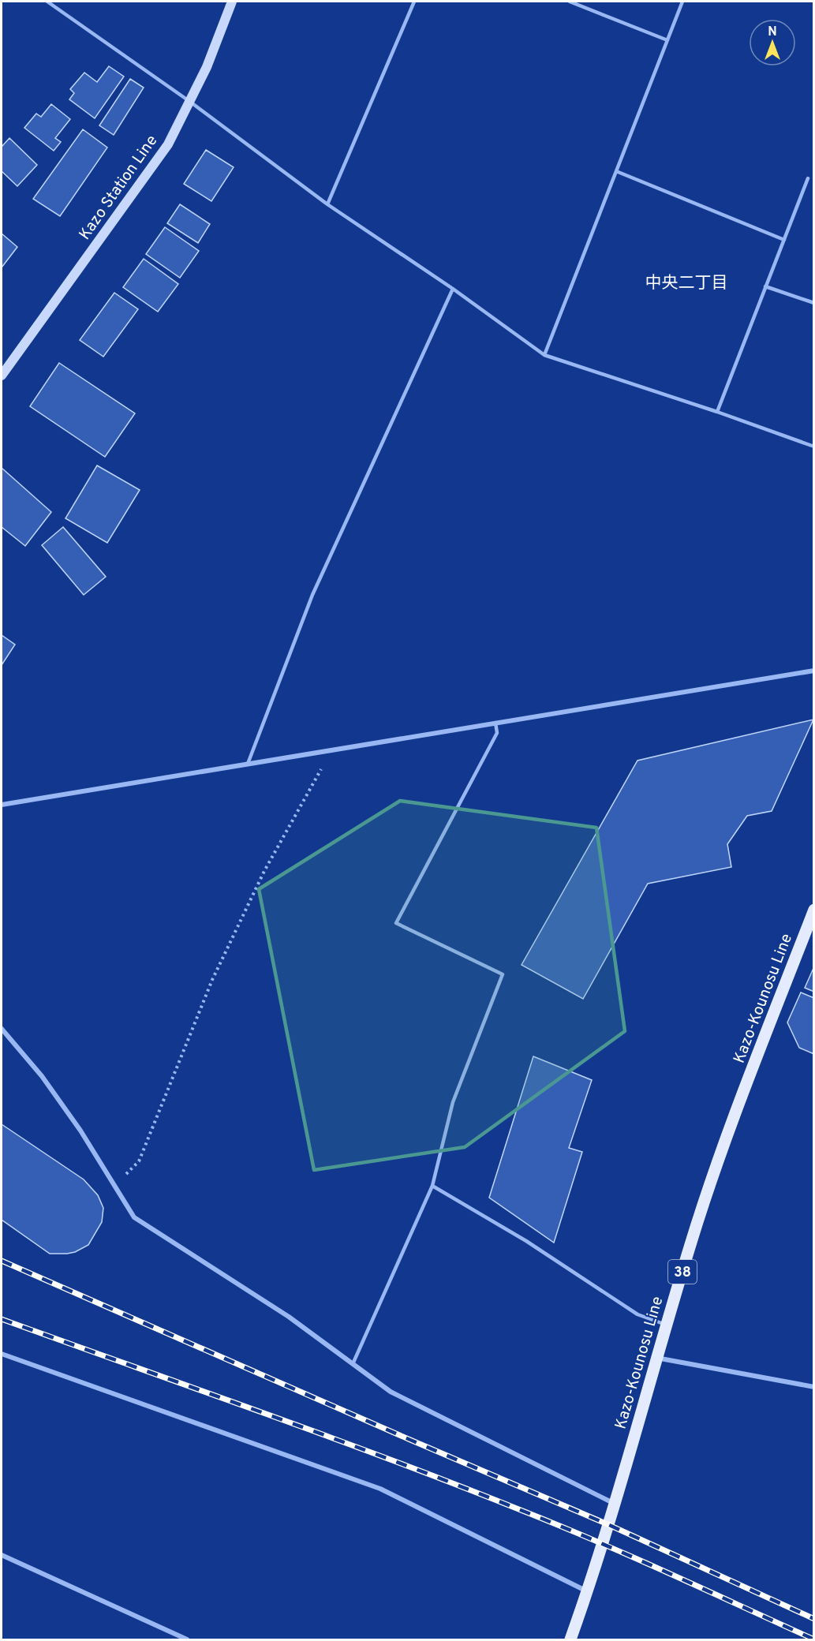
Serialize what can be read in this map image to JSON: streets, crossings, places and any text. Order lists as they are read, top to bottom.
{
  "streets": {
    "main road": ["Kazo Station Line", "Kazo-Kounosu Line", "38"]
  },
  "districts": ["中央二丁目"],
  "north": "top"
}
